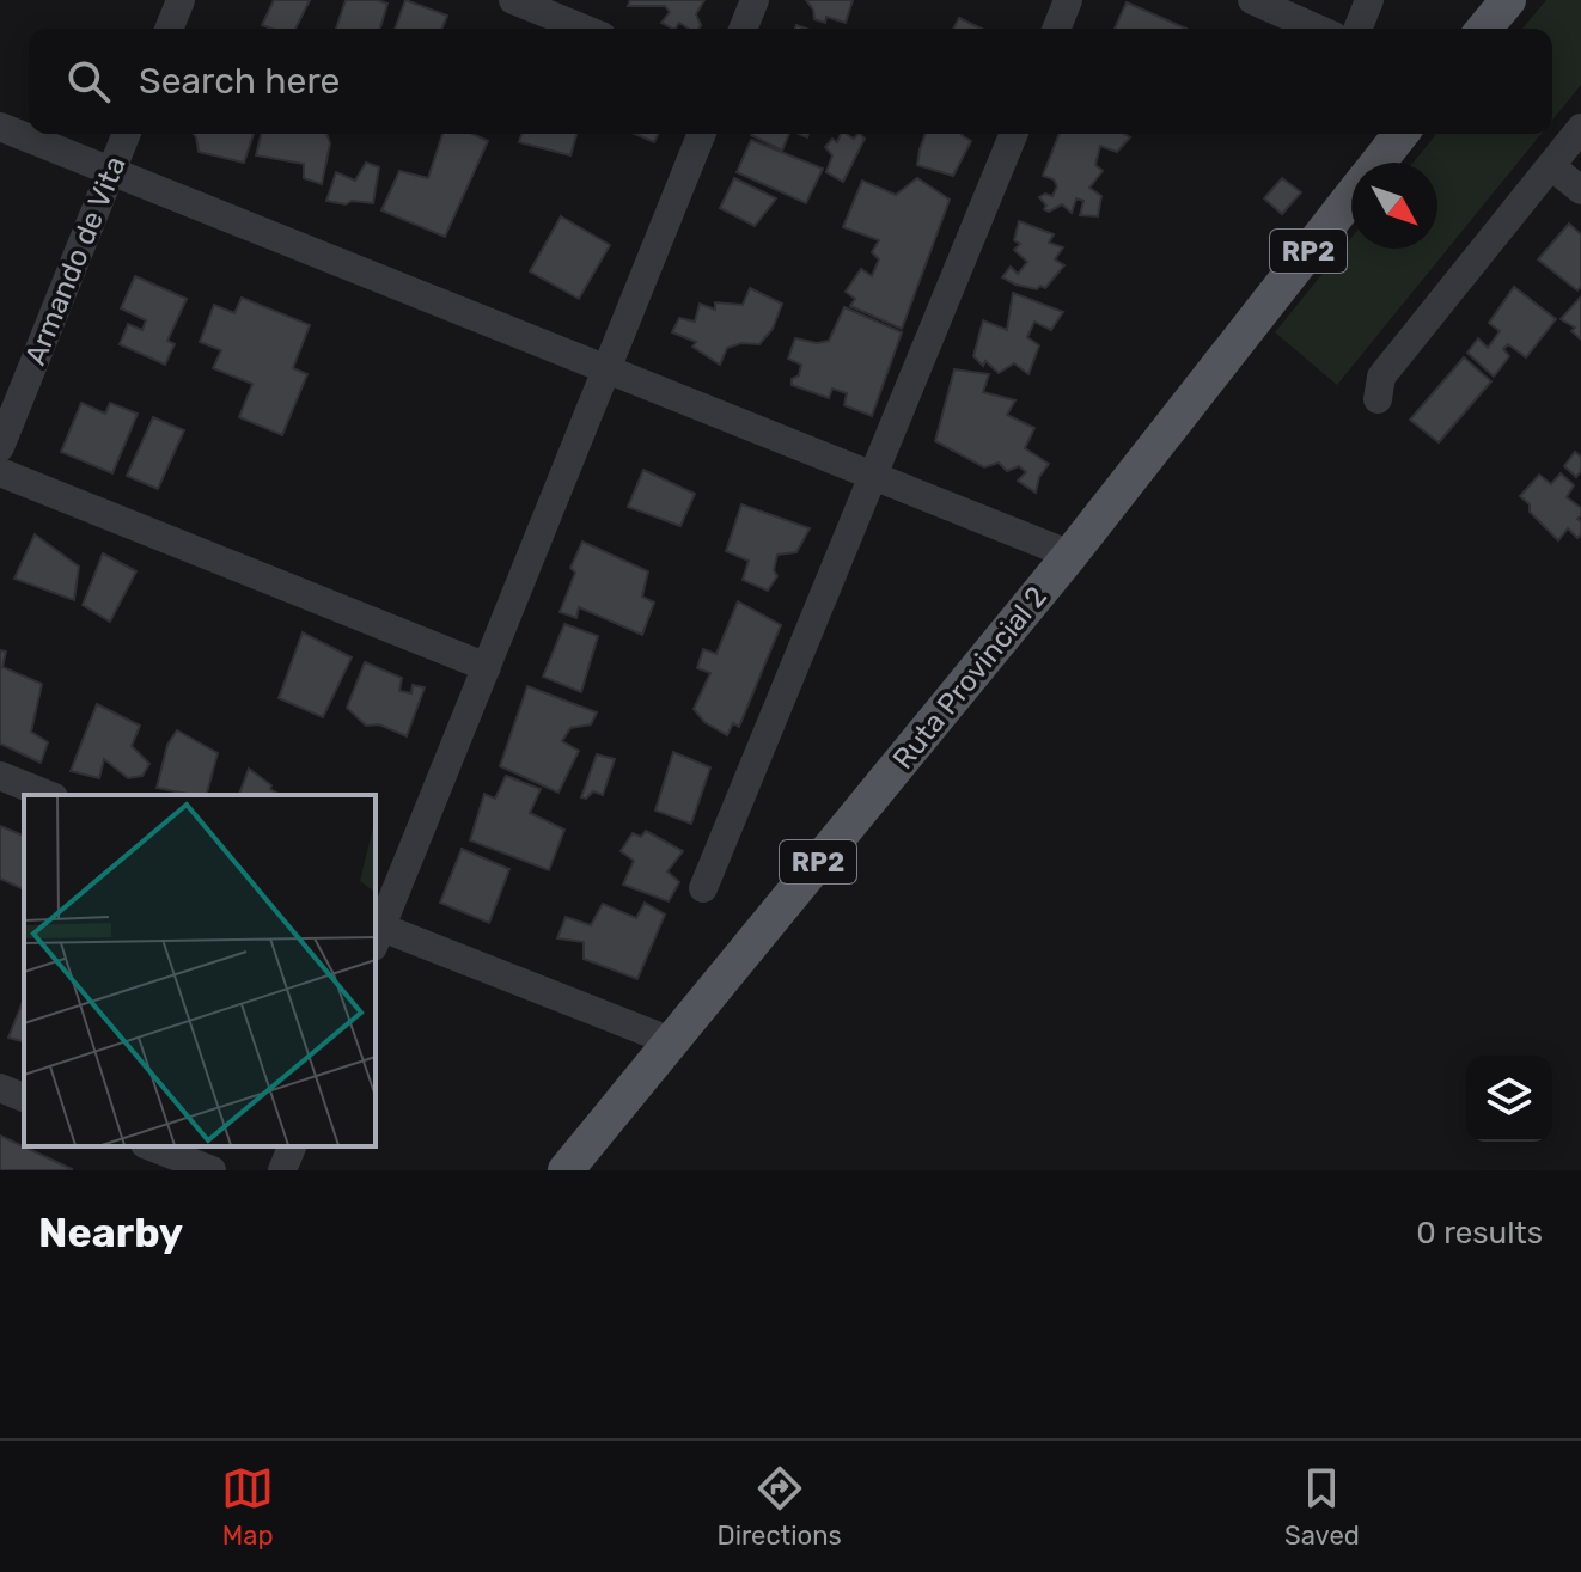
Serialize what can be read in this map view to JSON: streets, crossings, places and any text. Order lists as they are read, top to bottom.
{
  "streets": {
    "main road": ["RP2", "Ruta Provincial 2"],
    "street": ["Armando de Vita"]
  },
  "north": "bottom right",
  "page": {
    "search": "Search here",
    "heading": ["Nearby", "0 results"],
    "nav": ["Map", "Directions", "Saved"]
  }
}
